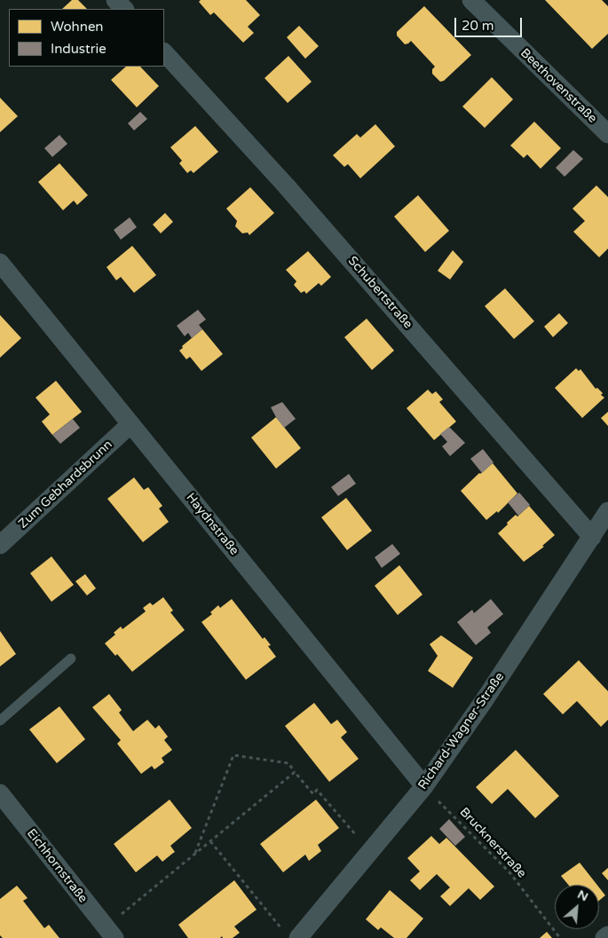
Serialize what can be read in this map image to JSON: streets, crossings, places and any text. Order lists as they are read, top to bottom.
{
  "streets": {
    "street": [
      "Beethovenstraße",
      "Schubertstraße",
      "Zum Gebhardsbrunn",
      "Haydnstraße",
      "Richard-Wagner-Straße",
      "Eichhornstraße"
    ],
    "path": ["Brucknerstraße"]
  },
  "crossings": [
    ["Schubertstraße", "Richard-Wagner-Straße"],
    ["Zum Gebhardsbrunn", "Haydnstraße"],
    ["Haydnstraße", "Richard-Wagner-Straße"],
    ["Haydnstraße", "Brucknerstraße"],
    ["Richard-Wagner-Straße", "Brucknerstraße"]
  ],
  "legend": ["Wohnen", "Industrie"],
  "scale_bar": "20 m",
  "north": "top right"
}
